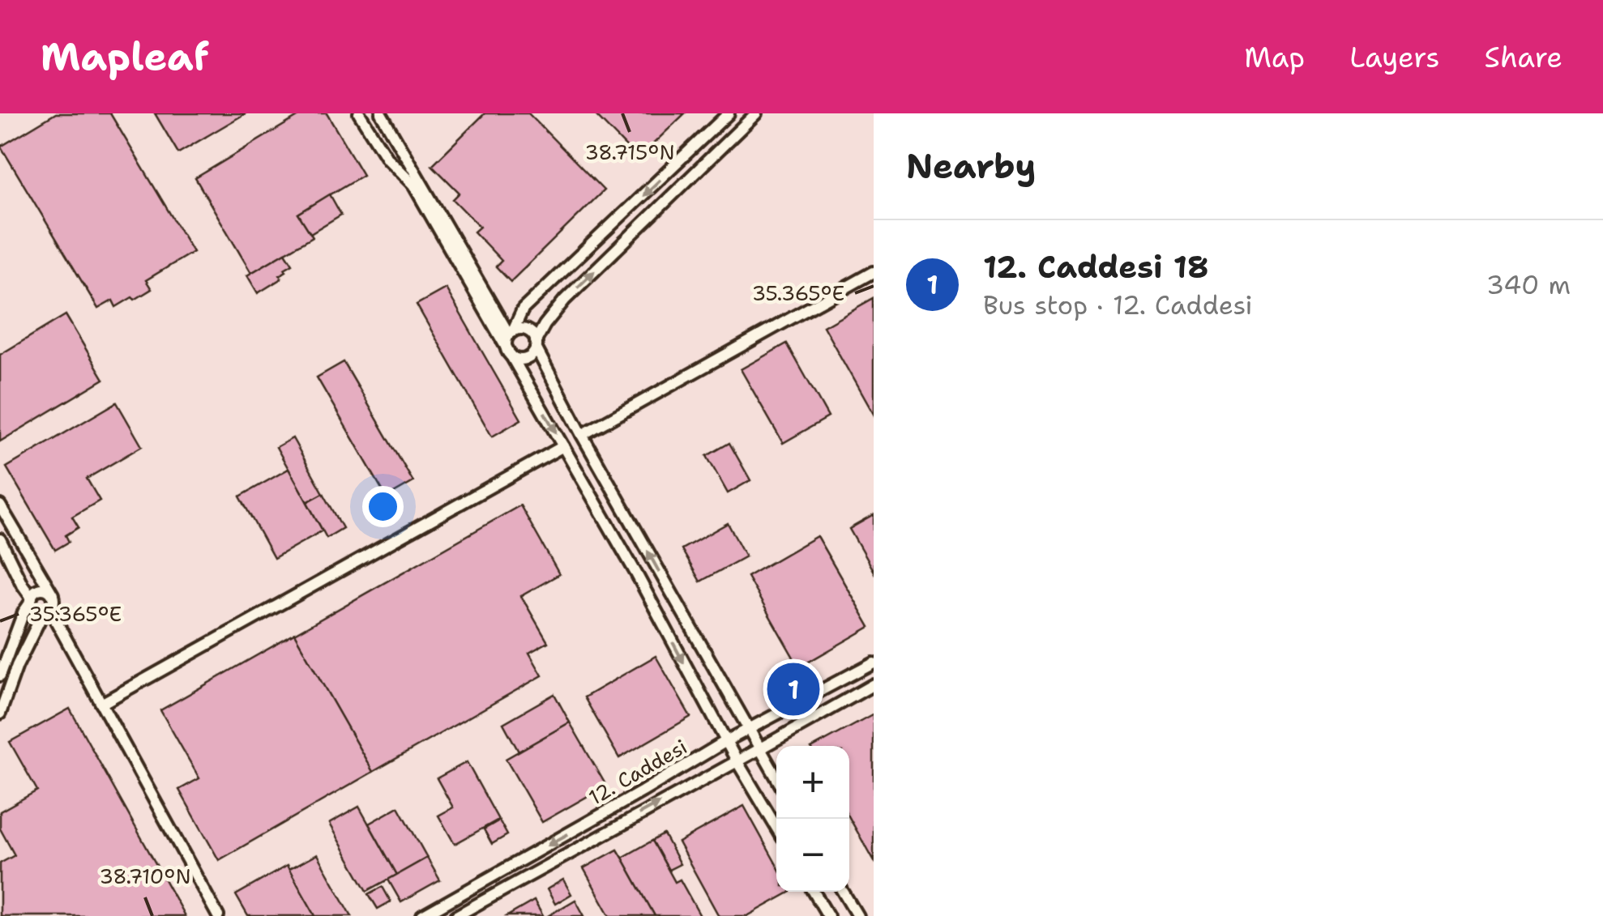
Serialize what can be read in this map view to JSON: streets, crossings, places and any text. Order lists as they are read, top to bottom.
{
  "streets": {
    "street": ["12. Caddesi"]
  },
  "page": {
    "header": "Mapleaf",
    "nav": ["Map", "Layers", "Share"],
    "heading": "Nearby",
    "list": [
      {
        "mark": "1",
        "name": "12. Caddesi 18",
        "note": "Bus stop · 12. Caddesi",
        "value": "340 m"
      }
    ],
    "pins": "1",
    "map_buttons": ["+", "−"]
  },
  "coordinates": ["38.715°N", "35.365°E", "38.710°N"]
}
